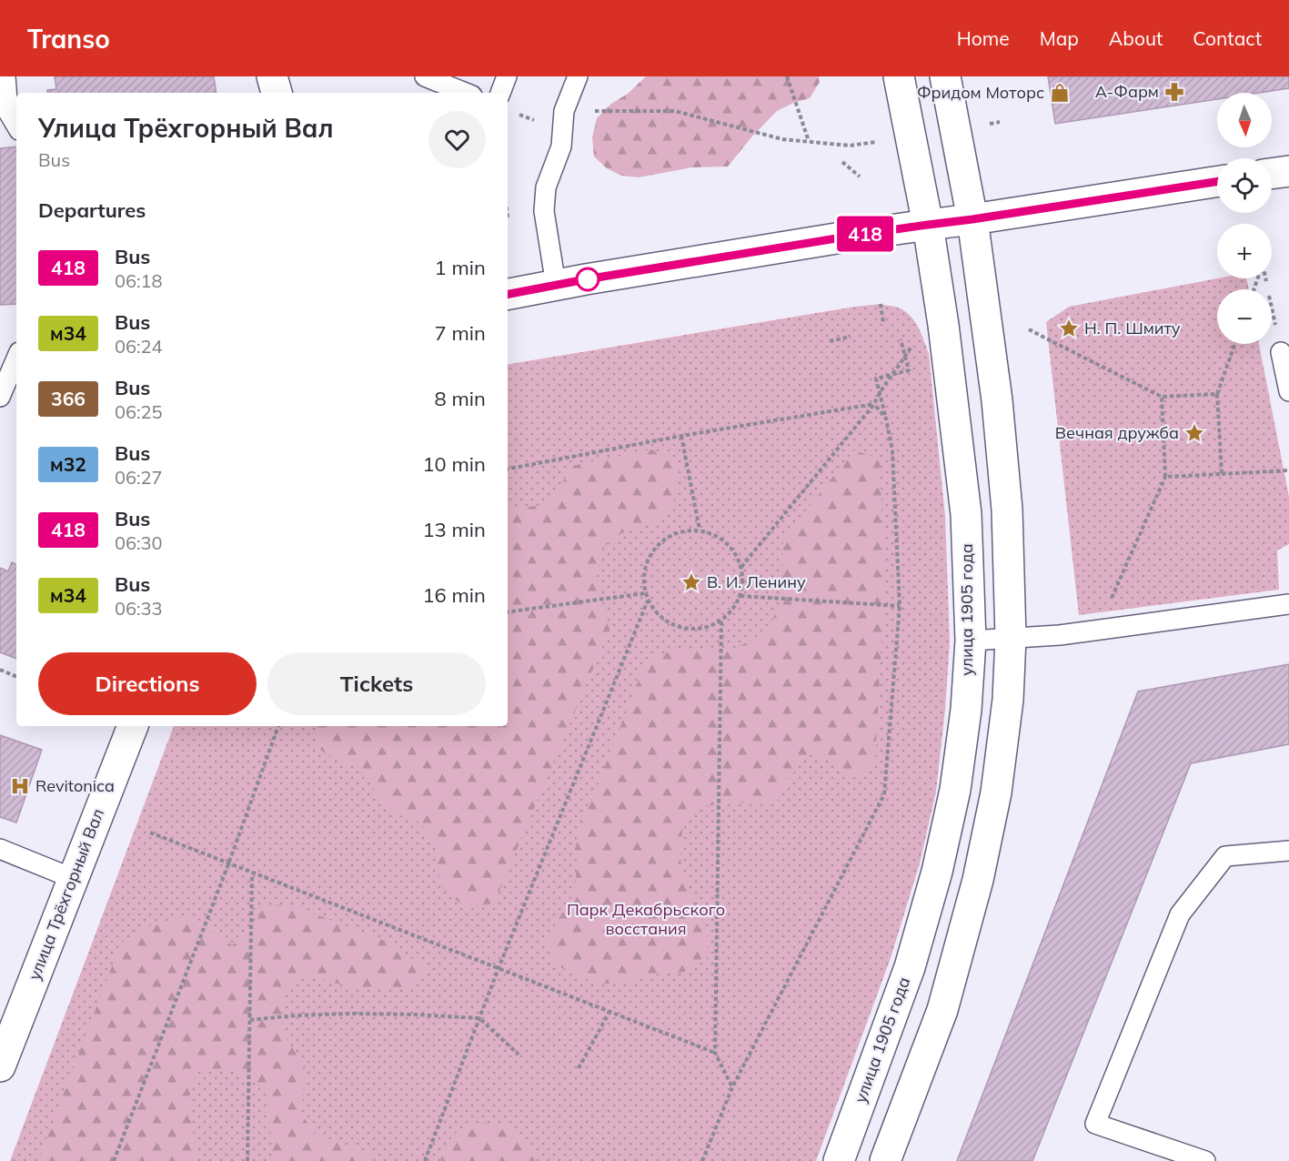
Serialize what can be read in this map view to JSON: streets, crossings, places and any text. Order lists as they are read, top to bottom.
{
  "streets": {
    "main road": ["улица 1905 года", "улица Трёхгорный Вал"]
  },
  "parks": ["Парк Декабрьского восстания"],
  "places": {
    "pharmacy": ["А-Фарм"],
    "shop": ["Фридом Моторс"],
    "place": ["Н. П. Шмиту", "Вечная дружба", "В. И. Ленину"],
    "hospital": ["Revitonica"]
  },
  "lines": ["bus line 418"],
  "north": "bottom",
  "page": {
    "header": "Transo",
    "nav": [
      "Home",
      "Map",
      "About",
      "Contact"
    ],
    "on_map": "418",
    "map_buttons": ["+", "−"],
    "heading": [
      ["Улица Трёхгорный Вал", "Bus"],
      "Departures"
    ],
    "list": [
      {
        "mark": "418",
        "name": "Bus",
        "note": "06:18",
        "value": "1 min"
      },
      {
        "mark": "м34",
        "name": "Bus",
        "note": "06:24",
        "value": "7 min"
      },
      {
        "mark": "366",
        "name": "Bus",
        "note": "06:25",
        "value": "8 min"
      },
      {
        "mark": "м32",
        "name": "Bus",
        "note": "06:27",
        "value": "10 min"
      },
      {
        "mark": "418",
        "name": "Bus",
        "note": "06:30",
        "value": "13 min"
      },
      {
        "mark": "м34",
        "name": "Bus",
        "note": "06:33",
        "value": "16 min"
      }
    ],
    "buttons": ["Directions", "Tickets"]
  }
}
